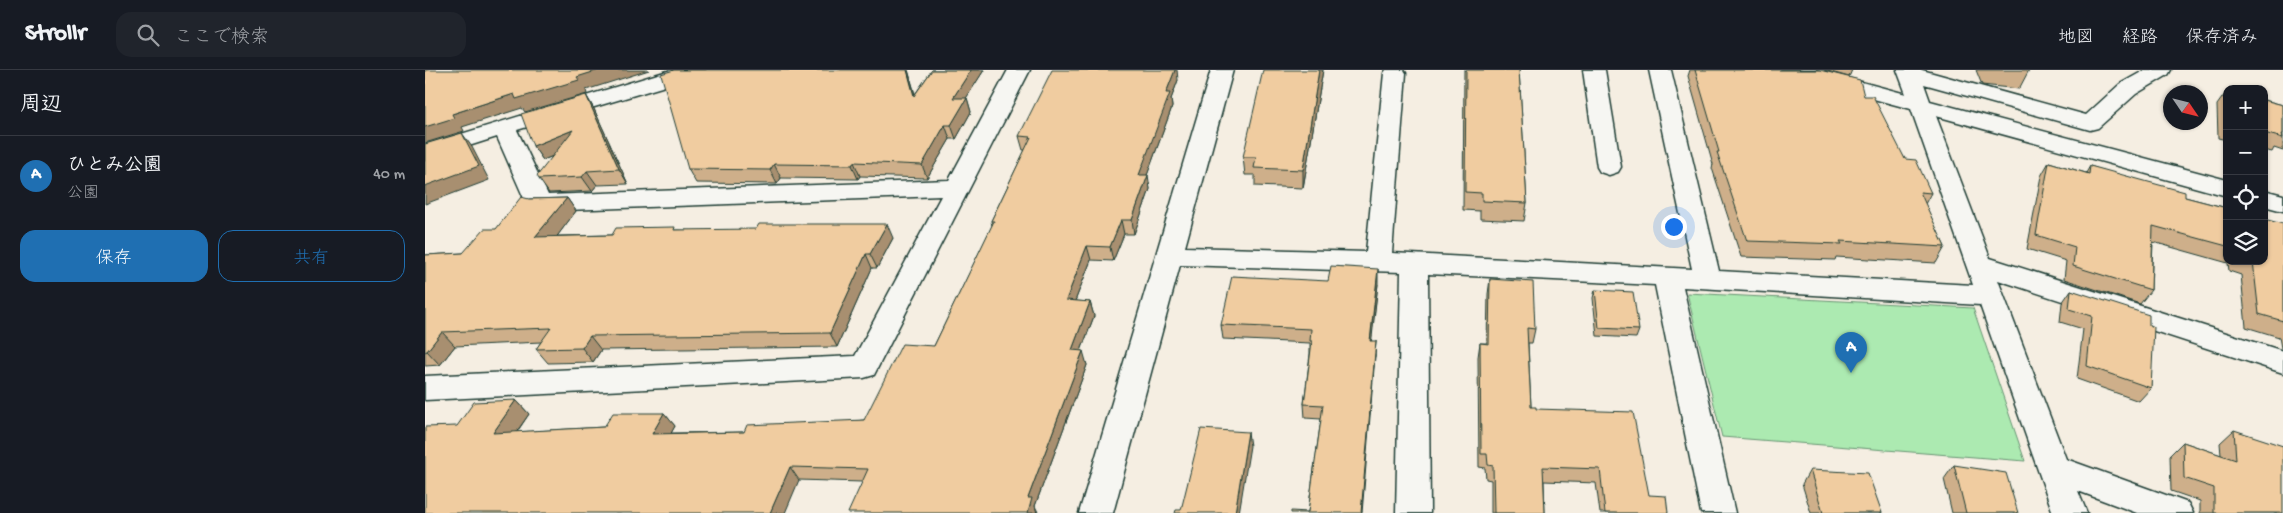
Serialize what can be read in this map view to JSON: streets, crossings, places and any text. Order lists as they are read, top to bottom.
{
  "north": "bottom right",
  "page": {
    "header": "Strollr",
    "search": "ここで検索",
    "nav": ["地図", "経路", "保存済み"],
    "heading": "周辺",
    "map_buttons": ["+", "−"],
    "list": [
      {
        "mark": "A",
        "name": "ひとみ公園",
        "note": "公園",
        "value": "40 m"
      }
    ],
    "buttons": ["保存", "共有"],
    "pins": "A"
  }
}
